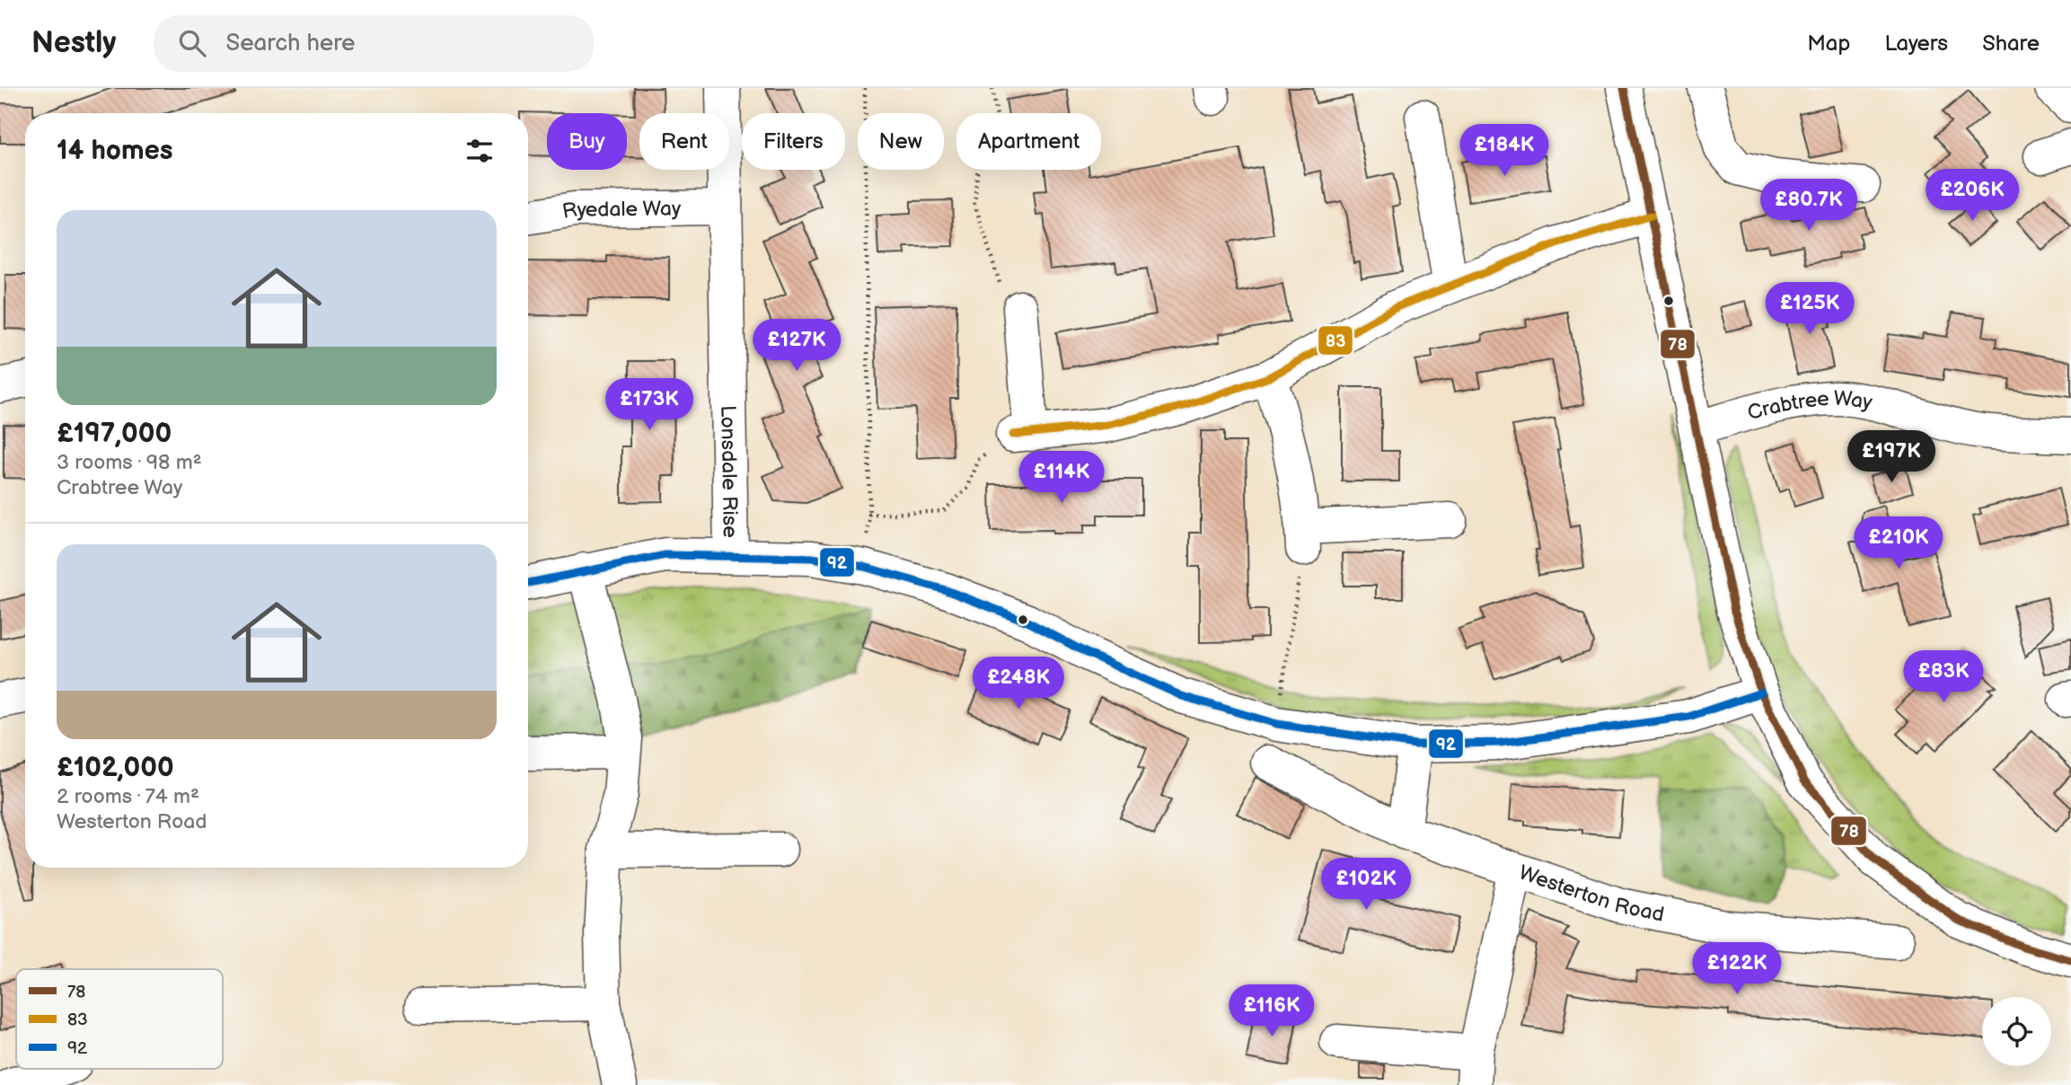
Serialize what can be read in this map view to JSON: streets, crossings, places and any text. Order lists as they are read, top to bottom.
{
  "streets": {
    "street": [
      "Ryedale Way",
      "Crabtree Way",
      "Lonsdale Rise",
      "Westerton Road"
    ]
  },
  "crossings": [
    ["Ryedale Way", "Lonsdale Rise"]
  ],
  "lines": ["transit line 78", "transit line 83", "transit line 92"],
  "legend": ["78", "83", "92"],
  "page": {
    "header": "Nestly",
    "search": "Search here",
    "nav": ["Map", "Layers", "Share"],
    "chip": [
      "Buy",
      "Rent",
      "Filters",
      "New",
      "Apartment"
    ],
    "heading": "14 homes",
    "price": [
      "£184K",
      "£206K",
      "£80.7K",
      "£125K",
      "£127K",
      "£173K",
      "£197K",
      "£114K",
      "£210K",
      "£83K",
      "£248K",
      "£102K",
      "£122K",
      "£116K"
    ],
    "list": [
      {
        "name": "£197,000",
        "note": "3 rooms · 98 m² · Crabtree Way"
      },
      {
        "name": "£102,000",
        "note": "2 rooms · 74 m² · Westerton Road"
      }
    ]
  }
}
